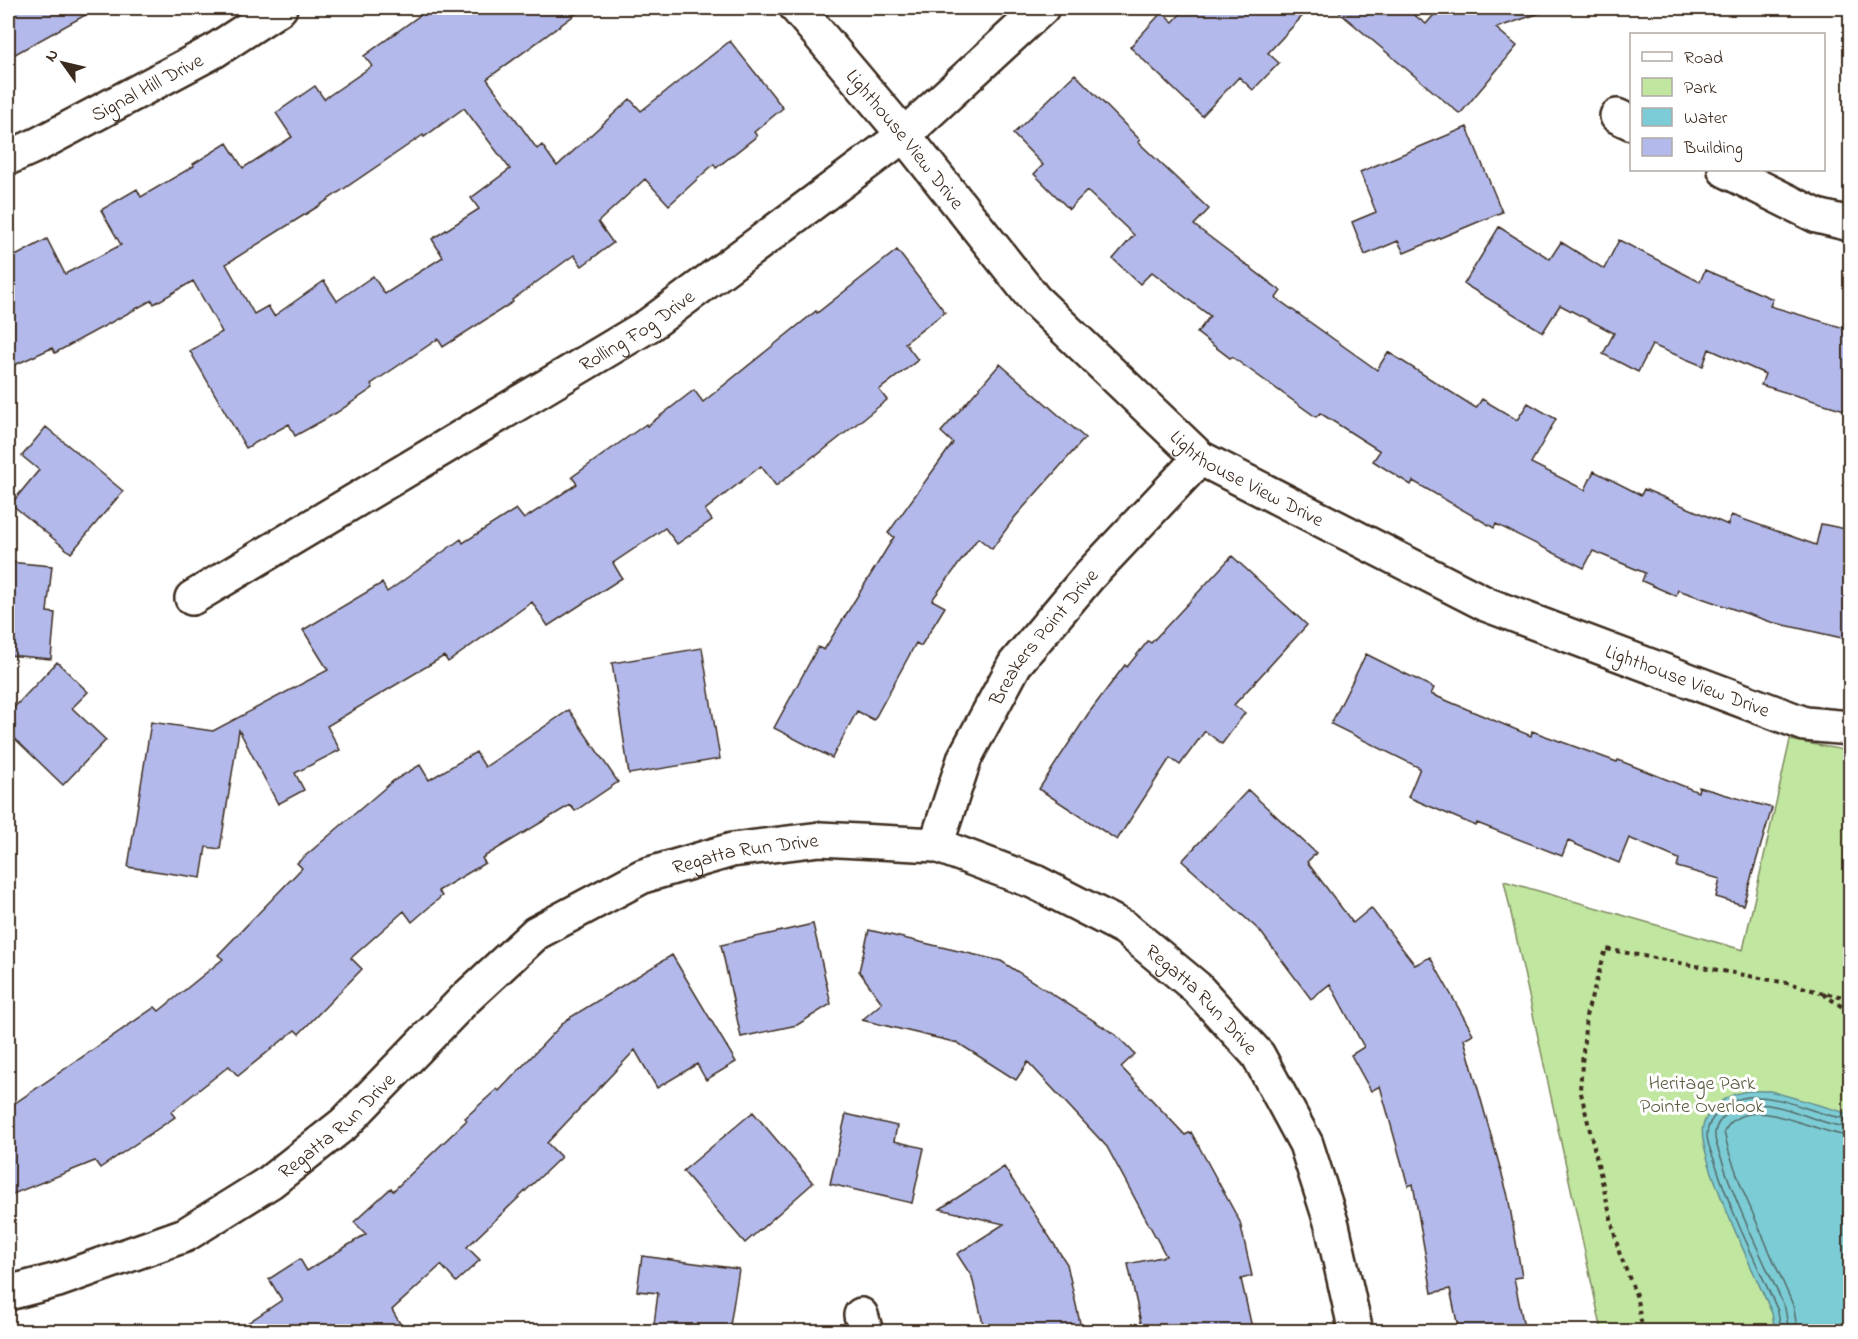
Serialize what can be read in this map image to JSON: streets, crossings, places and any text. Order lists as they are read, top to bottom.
{
  "streets": {
    "street": [
      "Signal Hill Drive",
      "Lighthouse View Drive",
      "Rolling Fog Drive",
      "Breakers Point Drive",
      "Regatta Run Drive"
    ]
  },
  "crossings": [
    ["Lighthouse View Drive", "Rolling Fog Drive"],
    ["Lighthouse View Drive", "Breakers Point Drive"],
    ["Breakers Point Drive", "Regatta Run Drive"]
  ],
  "parks": ["Heritage Park Pointe Overlook"],
  "legend": [
    "Road",
    "Park",
    "Water",
    "Building"
  ],
  "north": "top left"
}
